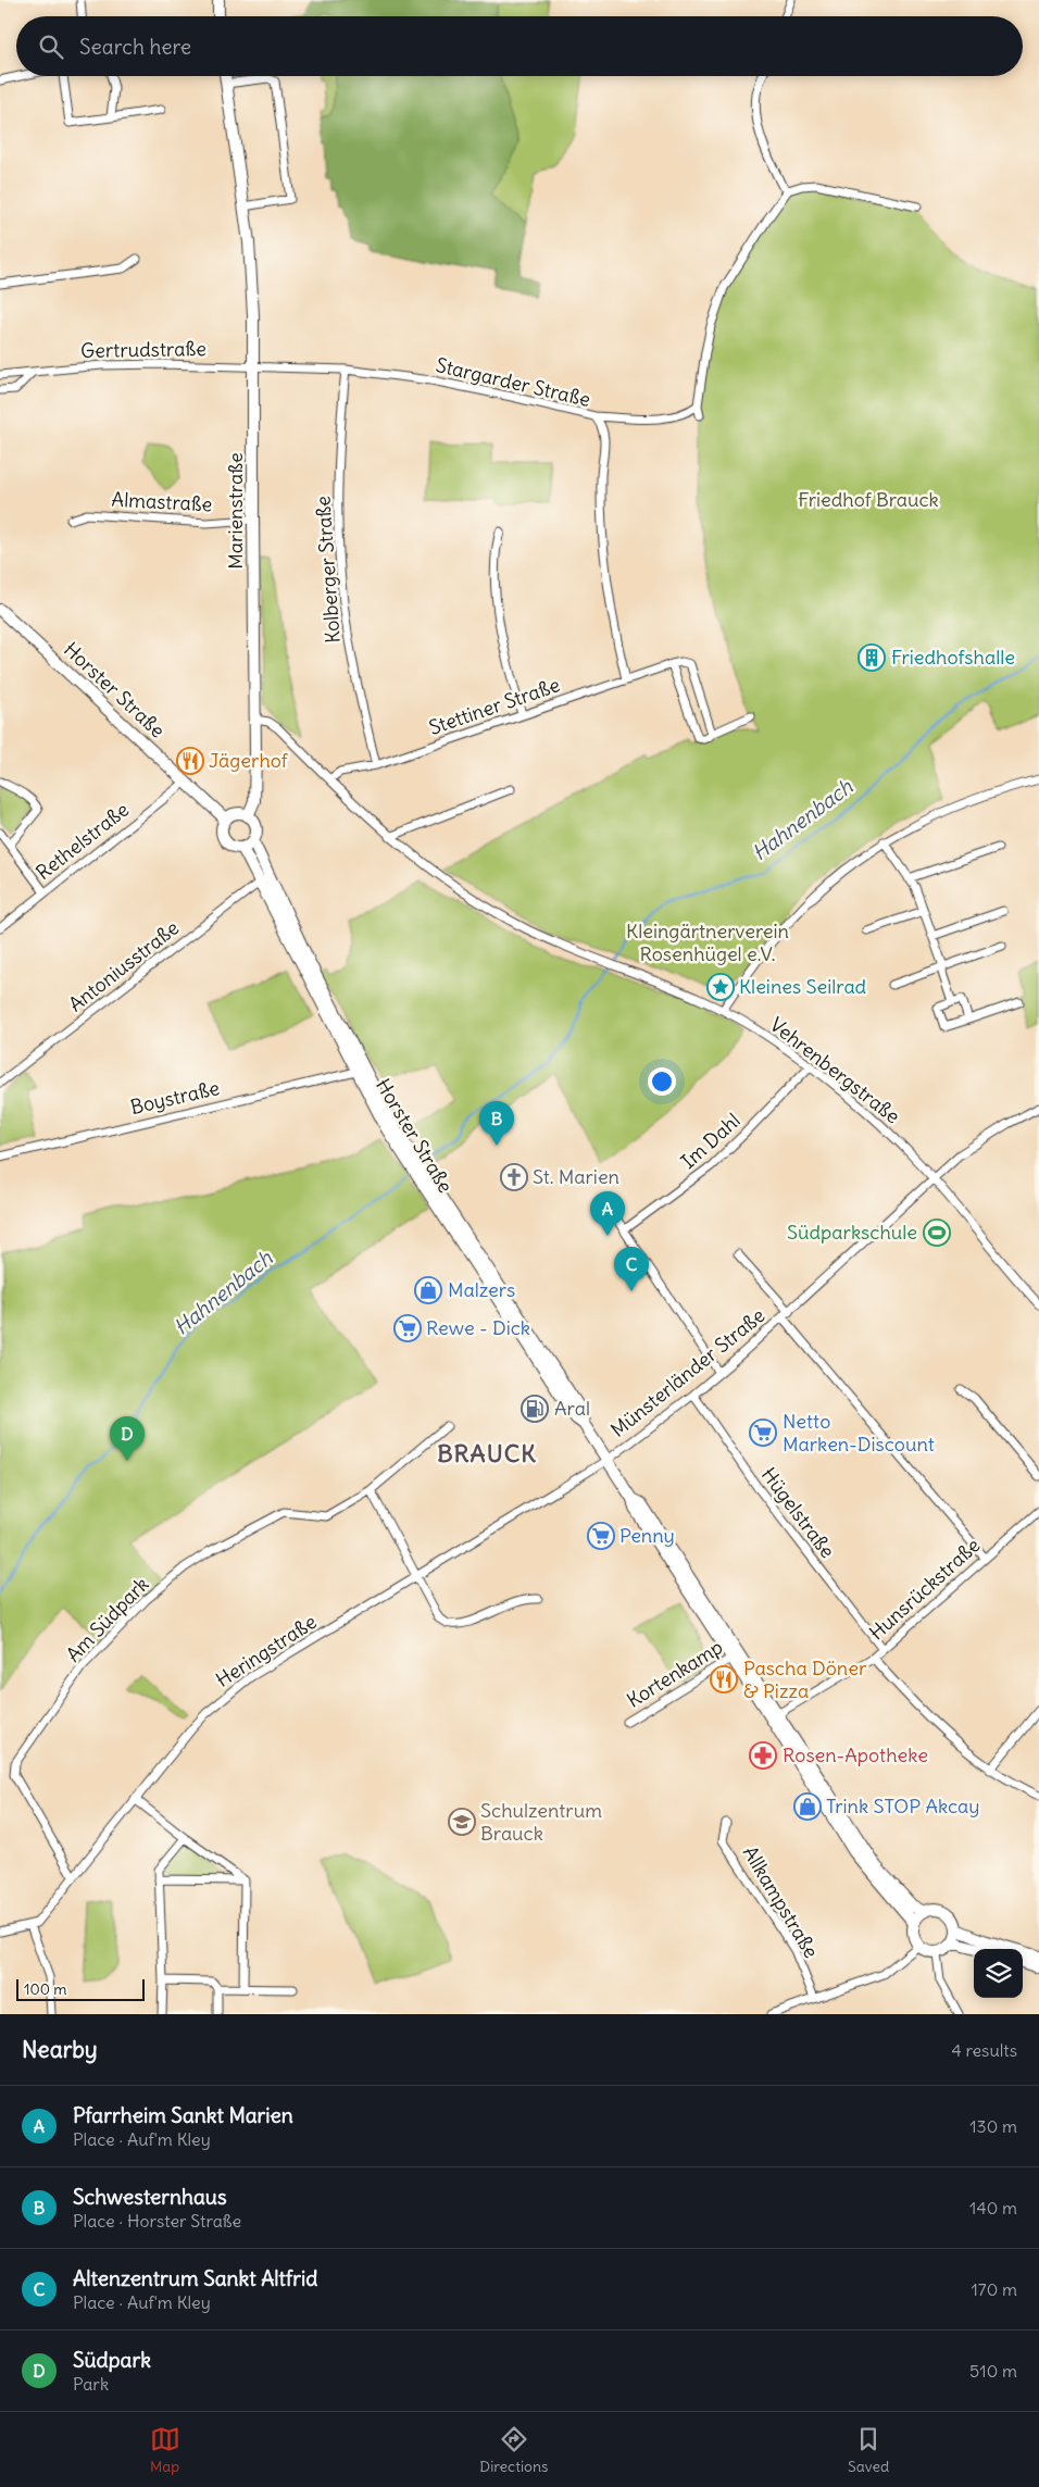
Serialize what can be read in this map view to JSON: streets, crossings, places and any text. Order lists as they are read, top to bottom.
{
  "streets": {
    "main road": ["Marienstraße", "Horster Straße"],
    "street": [
      "Gertrudstraße",
      "Stargarder Straße",
      "Almastraße",
      "Kolberger Straße",
      "Stettiner Straße",
      "Rethelstraße",
      "Antoniusstraße",
      "Vehrenbergstraße",
      "Boystraße",
      "Im Dahl",
      "Münsterländer Straße",
      "Hügelstraße",
      "Hunsrückstraße",
      "Am Südpark",
      "Heringstraße",
      "Kortenkamp",
      "Allkampstraße"
    ]
  },
  "crossings": [
    ["Gertrudstraße", "Stargarder Straße"],
    ["Gertrudstraße", "Marienstraße"],
    ["Stargarder Straße", "Marienstraße"],
    ["Stargarder Straße", "Kolberger Straße"],
    ["Stargarder Straße", "Stettiner Straße"],
    ["Almastraße", "Marienstraße"],
    ["Marienstraße", "Horster Straße"],
    ["Marienstraße", "Vehrenbergstraße"],
    ["Kolberger Straße", "Stettiner Straße"],
    ["Horster Straße", "Rethelstraße"],
    ["Horster Straße", "Antoniusstraße"],
    ["Horster Straße", "Boystraße"],
    ["Horster Straße", "Münsterländer Straße"],
    ["Horster Straße", "Hunsrückstraße"],
    ["Horster Straße", "Heringstraße"],
    ["Horster Straße", "Kortenkamp"],
    ["Stettiner Straße", "Vehrenbergstraße"],
    ["Vehrenbergstraße", "Im Dahl"],
    ["Vehrenbergstraße", "Münsterländer Straße"],
    ["Münsterländer Straße", "Hügelstraße"],
    ["Münsterländer Straße", "Heringstraße"],
    ["Hügelstraße", "Hunsrückstraße"],
    ["Am Südpark", "Heringstraße"]
  ],
  "districts": ["BRAUCK"],
  "water": ["Hahnenbach"],
  "parks": ["Friedhof Brauck", "Kleingärtnerverein Rosenhügel e.V."],
  "places": {
    "building": ["Friedhofshalle"],
    "restaurant": ["Jägerhof", "Pascha Döner & Pizza"],
    "place": ["Kleines Seilrad"],
    "church": ["St. Marien"],
    "sports": ["Südparkschule"],
    "shop": ["Malzers", "Trink STOP Akcay"],
    "supermarket": ["Rewe - Dick", "Netto Marken-Discount", "Penny"],
    "fuel station": ["Aral"],
    "pharmacy": ["Rosen-Apotheke"],
    "school or university": ["Schulzentrum Brauck"]
  },
  "scale_bar": "100 m",
  "page": {
    "search": "Search here",
    "pins": [
      "B",
      "A",
      "C",
      "D"
    ],
    "scale": "100 m",
    "heading": ["Nearby", "4 results"],
    "list": [
      {
        "mark": "A",
        "name": "Pfarrheim Sankt Marien",
        "note": "Place · Auf'm Kley",
        "value": "130 m"
      },
      {
        "mark": "B",
        "name": "Schwesternhaus",
        "note": "Place · Horster Straße",
        "value": "140 m"
      },
      {
        "mark": "C",
        "name": "Altenzentrum Sankt Altfrid",
        "note": "Place · Auf'm Kley",
        "value": "170 m"
      },
      {
        "mark": "D",
        "name": "Südpark",
        "note": "Park",
        "value": "510 m"
      }
    ],
    "nav": ["Map", "Directions", "Saved"]
  }
}
